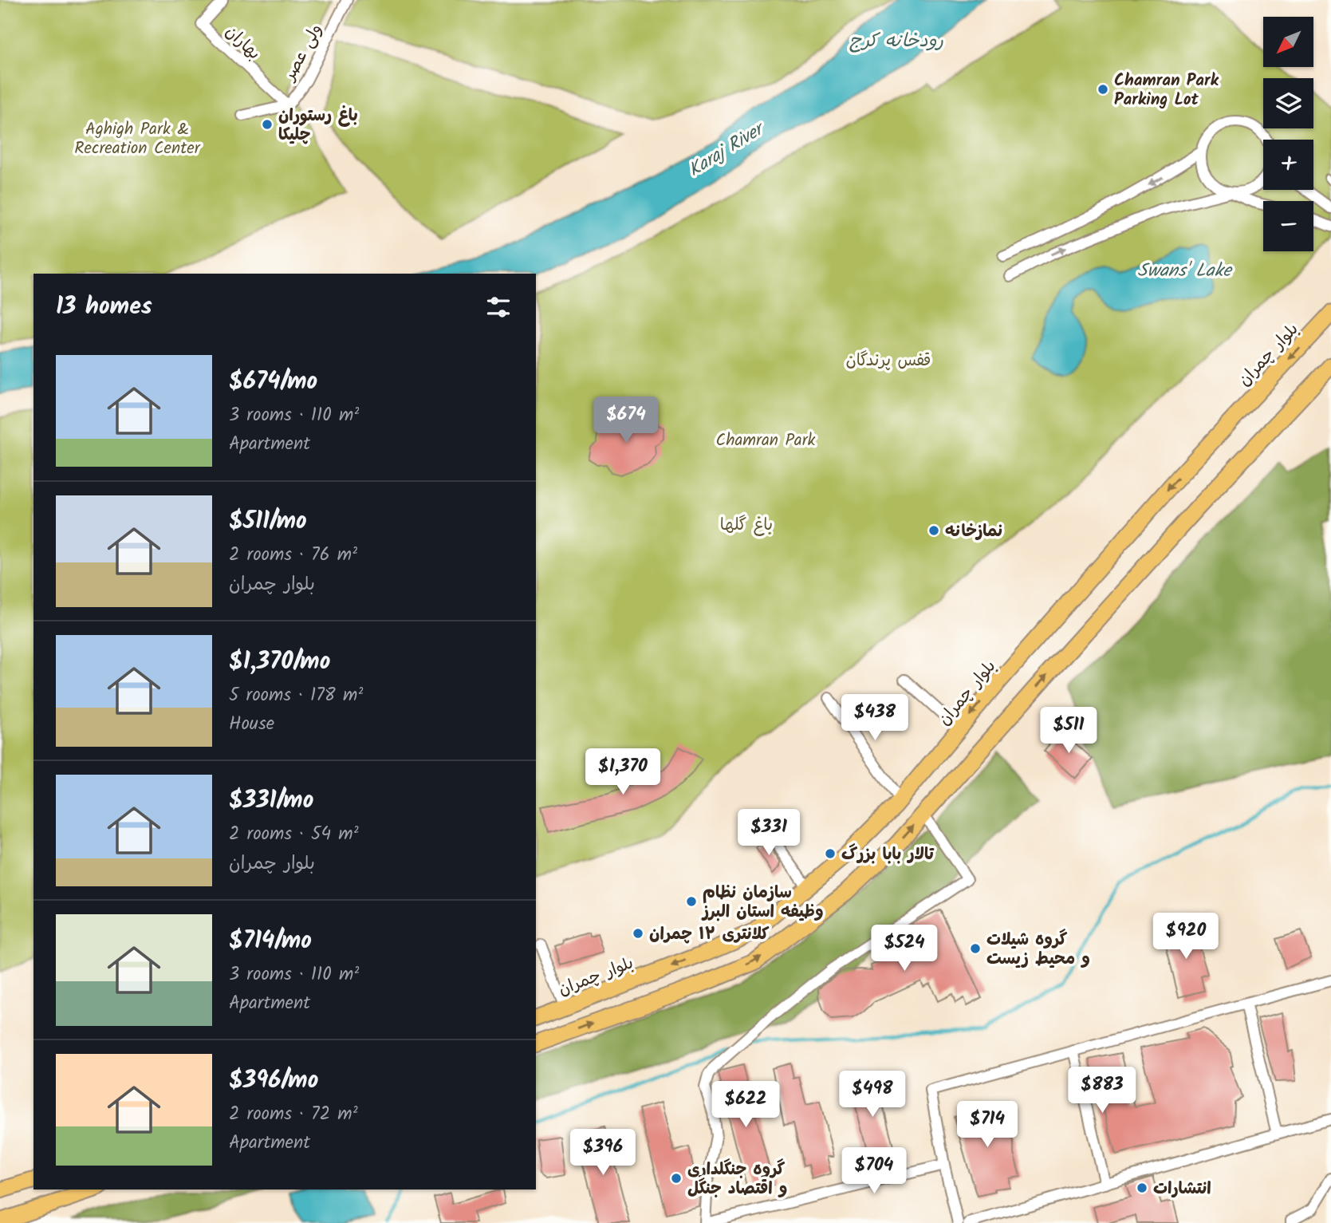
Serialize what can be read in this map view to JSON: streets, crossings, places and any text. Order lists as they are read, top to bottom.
{
  "streets": {
    "main road": ["بلوار چمران"],
    "street": ["بهاران", "ولی عصر"]
  },
  "crossings": [
    ["بهاران", "ولی عصر"]
  ],
  "water": ["رودخانه کرج", "Karaj River", "Swans' Lake"],
  "parks": [
    "Aghigh Park & Recreation Center",
    "قفس پرندگان",
    "Chamran Park",
    "باغ گلها"
  ],
  "places": [
    "Chamran Park Parking Lot",
    "باغ رستوران چلیکا",
    "نمازخانه",
    "تالار بابا بزرگ",
    "سازمان نظام وظیفه استان البرز",
    "کلانتری ۱۲ چمران",
    "گروه شیلات و محیط زیست",
    "گروه جنگلداری و اقتصاد جنگل",
    "انتشارات"
  ],
  "north": "bottom left",
  "page": {
    "map_buttons": ["+", "−"],
    "heading": "13 homes",
    "list": [
      {
        "name": "$674/mo",
        "note": "3 rooms · 110 m² · Apartment"
      },
      {
        "name": "$511/mo",
        "note": "2 rooms · 76 m² · بلوار چمران"
      },
      {
        "name": "$1,370/mo",
        "note": "5 rooms · 178 m² · House"
      },
      {
        "name": "$331/mo",
        "note": "2 rooms · 54 m² · بلوار چمران"
      },
      {
        "name": "$714/mo",
        "note": "3 rooms · 110 m² · Apartment"
      },
      {
        "name": "$396/mo",
        "note": "2 rooms · 72 m² · Apartment"
      }
    ],
    "price": [
      "$674",
      "$438",
      "$511",
      "$1,370",
      "$331",
      "$920",
      "$524",
      "$883",
      "$498",
      "$622",
      "$714",
      "$396",
      "$704"
    ]
  }
}
